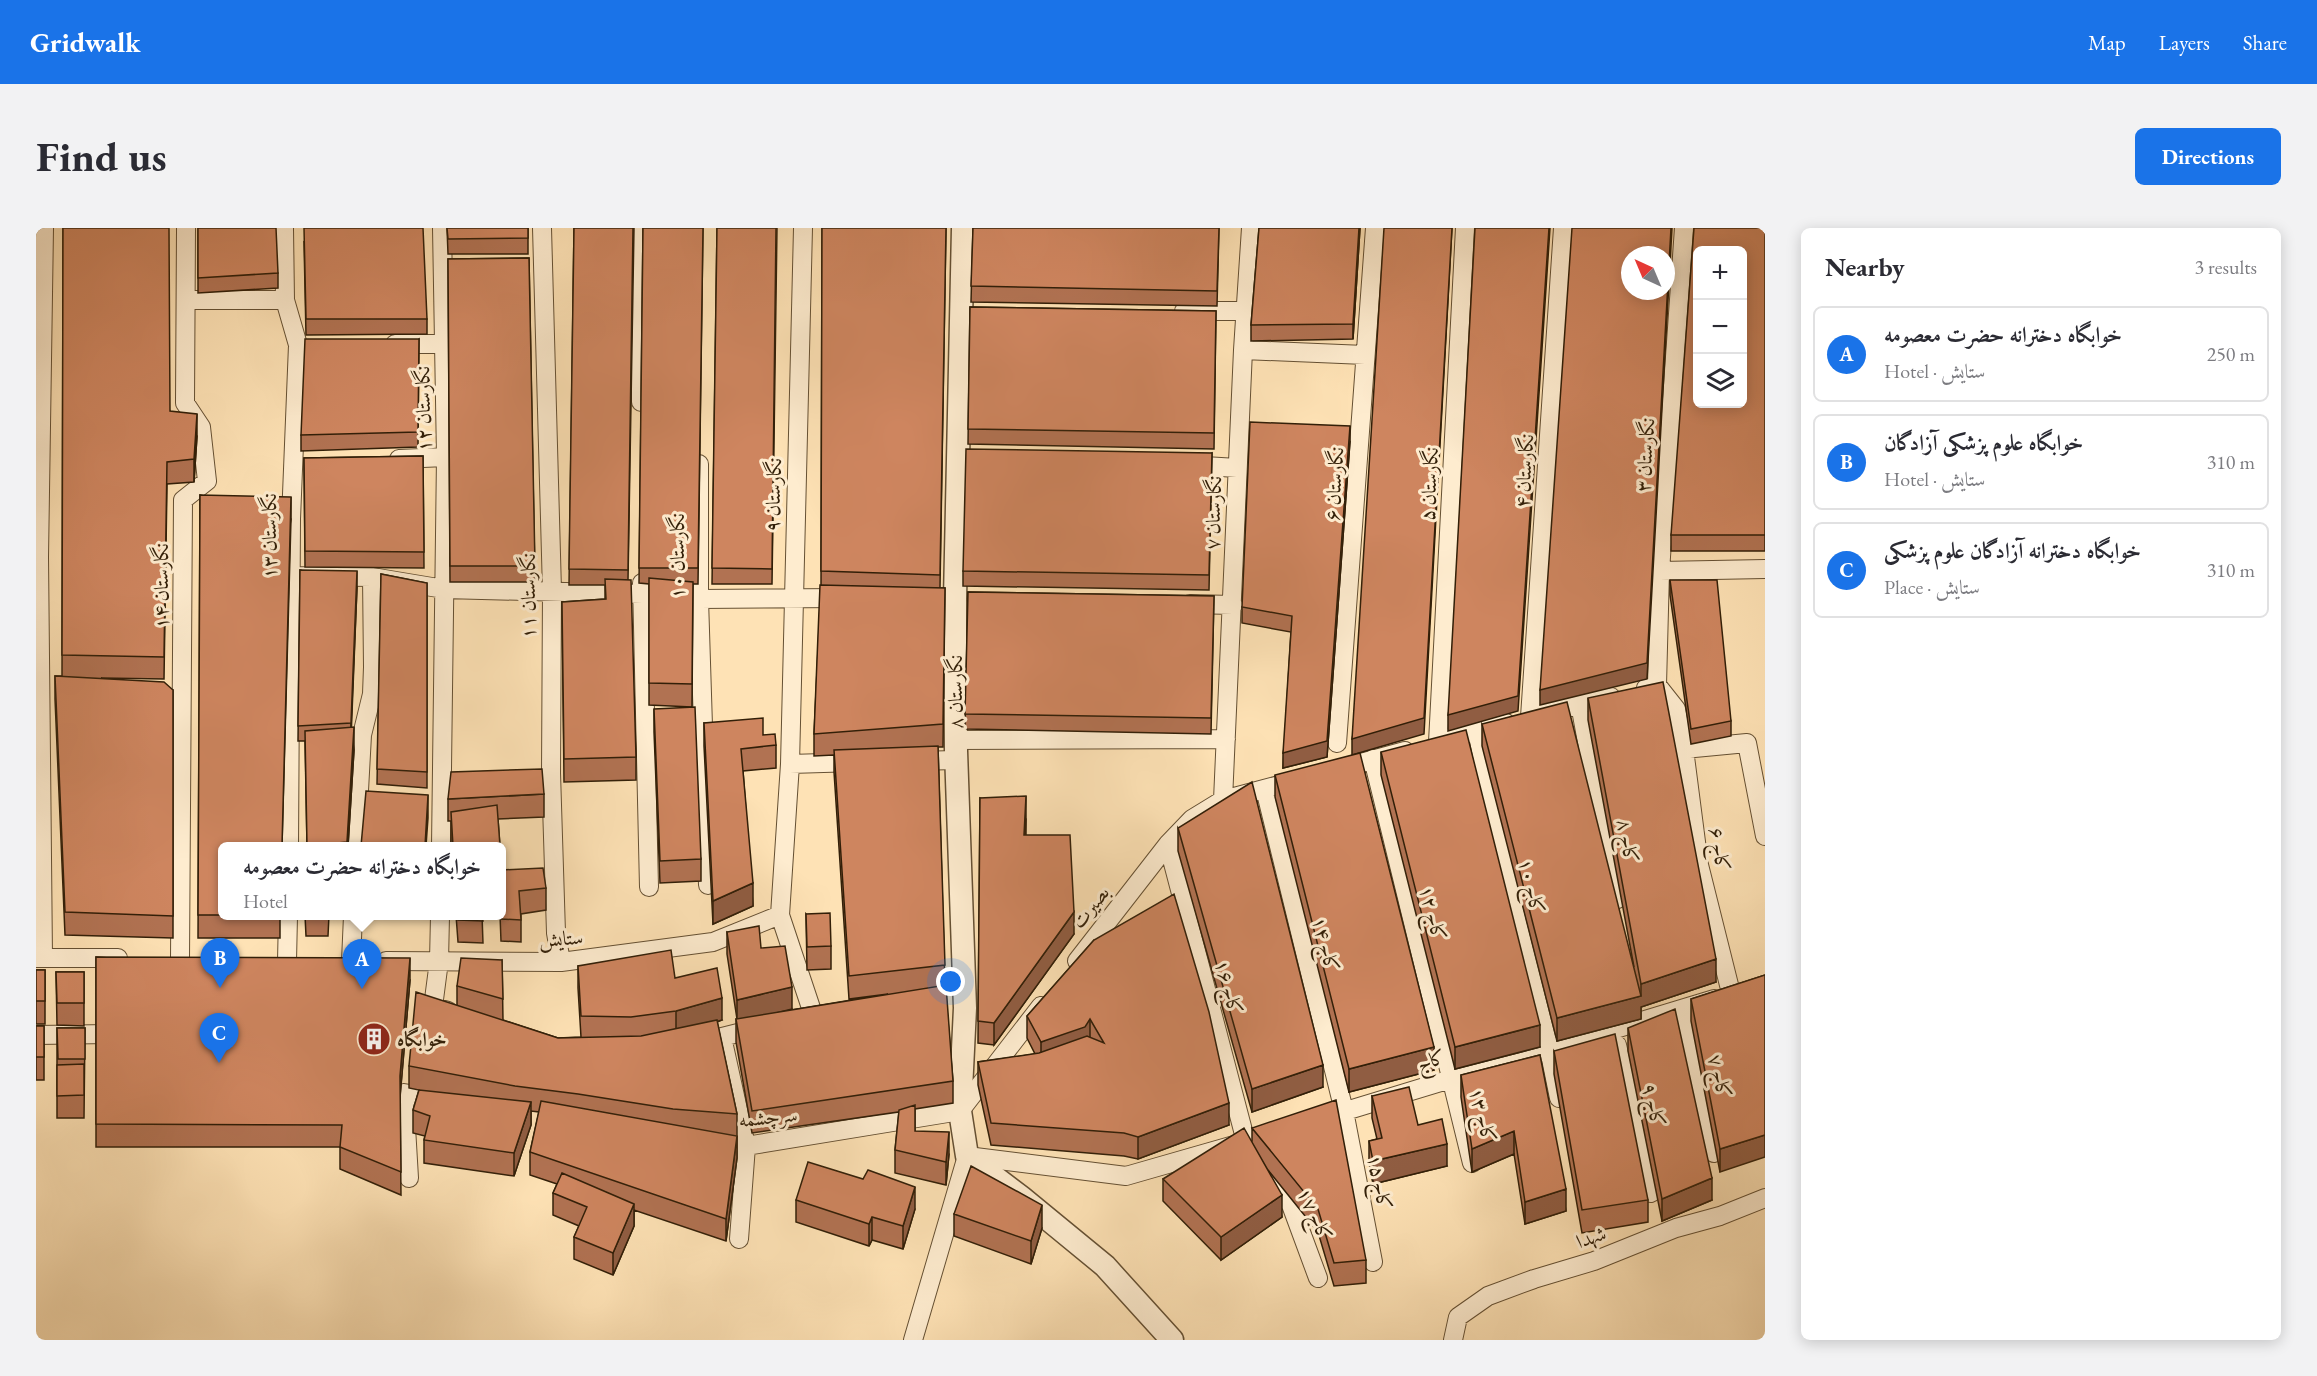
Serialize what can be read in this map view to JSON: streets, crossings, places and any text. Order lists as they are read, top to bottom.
{
  "streets": {
    "street": [
      "نگارستان ۱۲",
      "نگارستان ۳",
      "نگارستان ۴",
      "نگارستان ۶",
      "نگارستان ۵",
      "نگارستان ۹",
      "نگارستان ۷",
      "نگارستان ۱۳",
      "نگارستان ۱۰",
      "نگارستان ۱۴",
      "نگارستان ۱۱",
      "نگارستان ۸",
      "کاج ۸",
      "کاج ۶",
      "کاج ۱۰",
      "بصیرت",
      "کاج ۱۲",
      "ستایش",
      "کاج ۱۴",
      "کاج ۱۶",
      "کاج",
      "کاج ۷",
      "کاج ۹",
      "کاج ۱۳",
      "سرچشمه",
      "کاج ۱۵",
      "کاج ۱۷",
      "شهدا"
    ]
  },
  "crossings": [
    ["نگارستان ۳", "کاج ۶"],
    ["نگارستان ۳", "بصیرت"],
    ["نگارستان ۴", "بصیرت"],
    ["نگارستان ۵", "بصیرت"],
    ["نگارستان ۷", "بصیرت"],
    ["نگارستان ۱۱", "ستایش"],
    ["نگارستان ۸", "کاج"],
    ["نگارستان ۸", "سرچشمه"],
    ["کاج ۸", "بصیرت"],
    ["کاج ۶", "بصیرت"],
    ["کاج ۶", "کاج"],
    ["کاج ۱۰", "بصیرت"],
    ["کاج ۱۰", "کاج"],
    ["بصیرت", "کاج ۱۲"],
    ["بصیرت", "کاج ۱۴"],
    ["بصیرت", "کاج ۱۶"],
    ["کاج ۱۲", "کاج"],
    ["کاج ۱۲", "کاج ۱۳"],
    ["کاج ۱۴", "کاج"],
    ["کاج ۱۴", "کاج ۱۵"],
    ["کاج ۱۶", "کاج"],
    ["کاج ۱۶", "کاج ۱۷"],
    ["کاج", "کاج ۷"],
    ["کاج", "کاج ۹"],
    ["کاج", "کاج ۱۳"],
    ["کاج", "کاج ۱۵"],
    ["کاج", "کاج ۱۷"]
  ],
  "places": {
    "building": ["خوابگاه"]
  },
  "north": "top left",
  "page": {
    "header": "Gridwalk",
    "nav": ["Map", "Layers", "Share"],
    "buttons": "Directions",
    "title": "Find us",
    "heading": ["Nearby", "3 results"],
    "map_buttons": ["+", "−"],
    "list": [
      {
        "mark": "A",
        "name": "خوابگاه دخترانه حضرت معصومه",
        "note": "Hotel · ستایش",
        "value": "250 m"
      },
      {
        "mark": "B",
        "name": "خوابگاه علوم پزشکی آزادگان",
        "note": "Hotel · ستایش",
        "value": "310 m"
      },
      {
        "mark": "C",
        "name": "خوابگاه دخترانه آزادگان علوم پزشکی",
        "note": "Place · ستایش",
        "value": "310 m"
      }
    ],
    "popup": ["خوابگاه دخترانه حضرت معصومه", "Hotel"],
    "pins": ["B", "A", "C"]
  }
}
